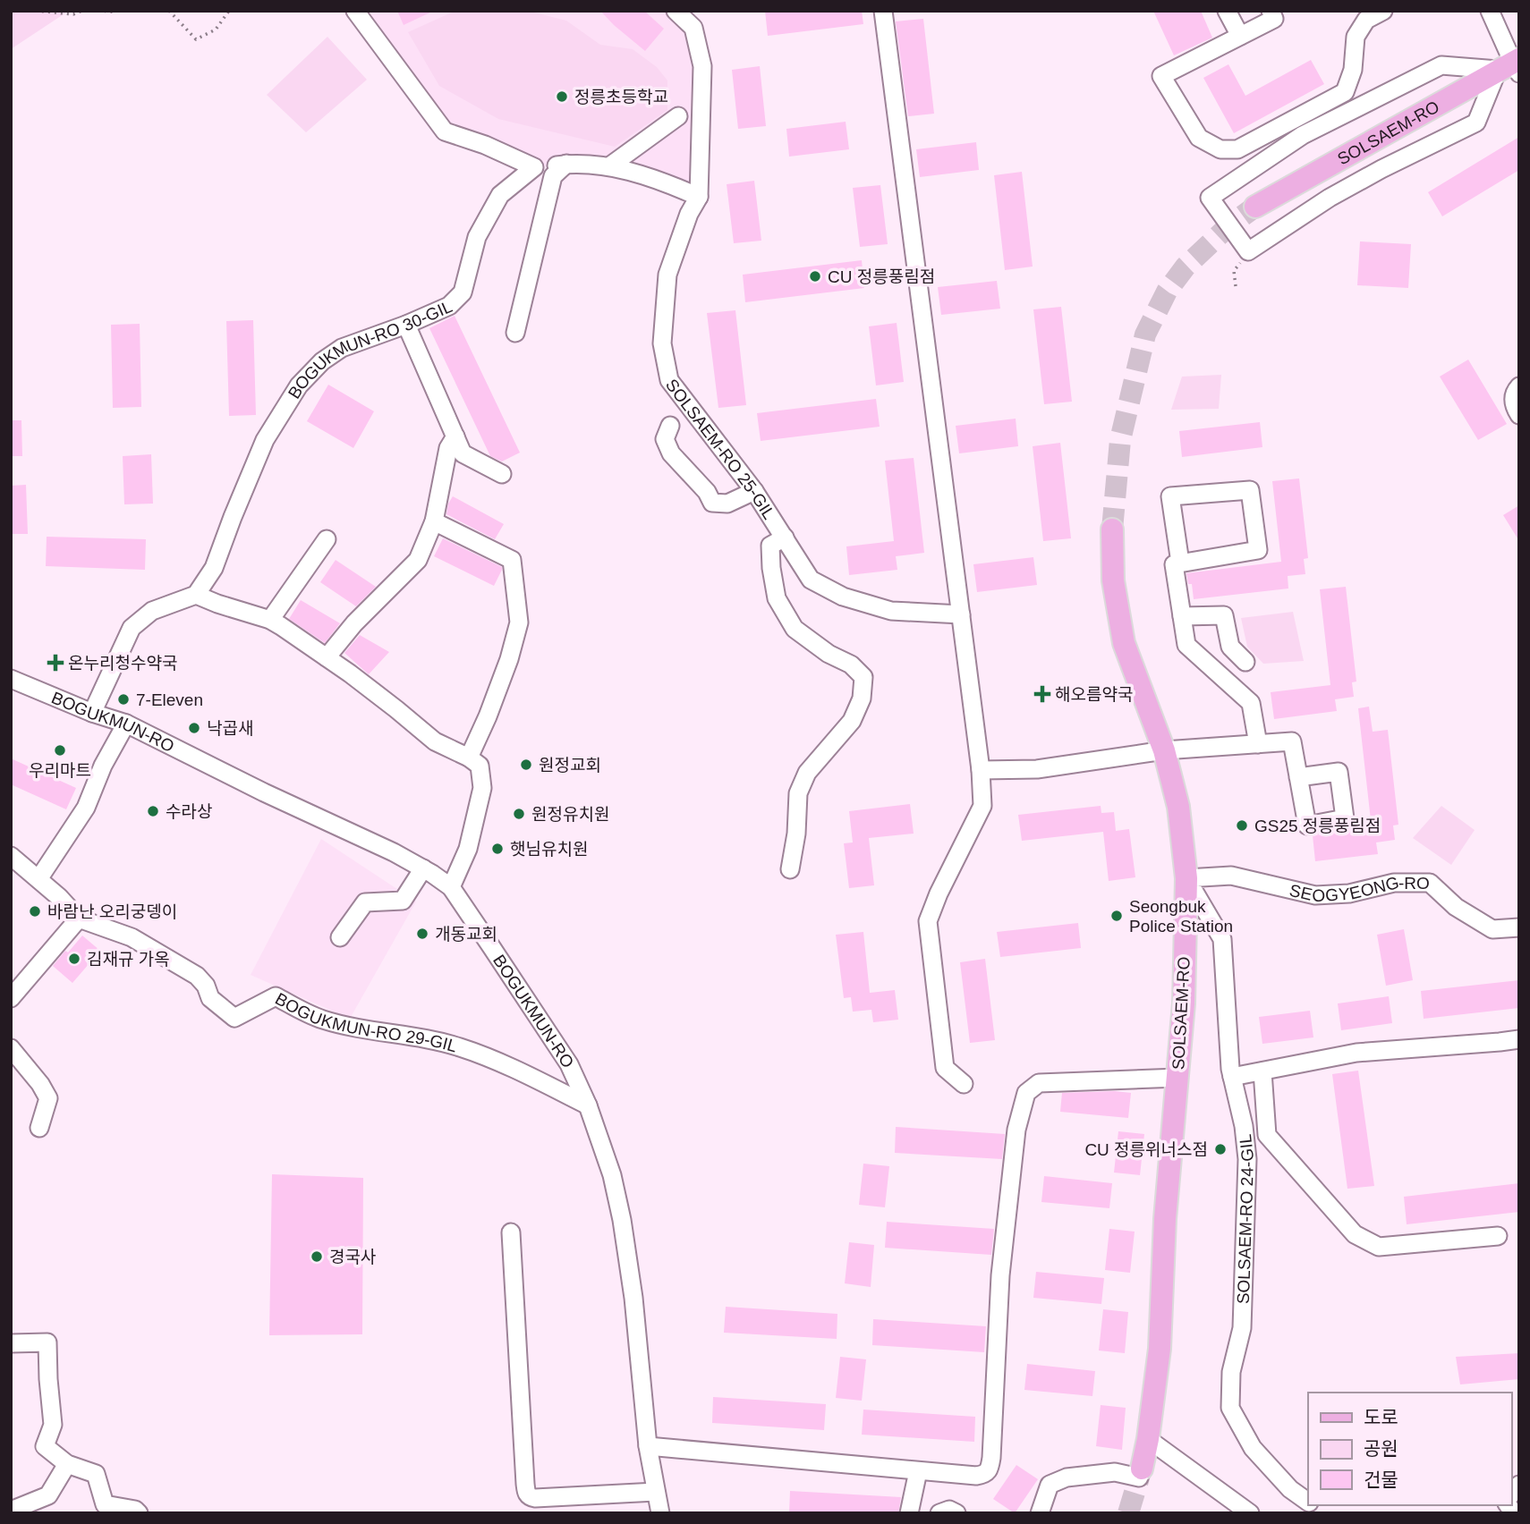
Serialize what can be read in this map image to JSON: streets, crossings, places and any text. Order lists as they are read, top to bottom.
{
  "streets": {
    "main road": ["SOLSAEM-RO"],
    "street": [
      "BOGUKMUN-RO 30-GIL",
      "SOLSAEM-RO 25-GIL",
      "BOGUKMUN-RO",
      "SEOGYEONG-RO",
      "BOGUKMUN-RO 29-GIL",
      "SOLSAEM-RO 24-GIL"
    ]
  },
  "crossings": [
    ["SOLSAEM-RO", "SEOGYEONG-RO"],
    ["SOLSAEM-RO", "SOLSAEM-RO 24-GIL"],
    ["BOGUKMUN-RO", "BOGUKMUN-RO 29-GIL"],
    ["SEOGYEONG-RO", "SOLSAEM-RO 24-GIL"]
  ],
  "places": {
    "other": [
      "정릉초등학교",
      "CU 정릉풍림점",
      "7-Eleven",
      "낙곱새",
      "우리마트",
      "원정교회",
      "수라상",
      "원정유치원",
      "GS25 정릉풍림점",
      "햇님유치원",
      "바람난 오리궁뎅이",
      "Seongbuk Police Station",
      "개동교회",
      "김재규 가옥",
      "CU 정릉위너스점",
      "경국사"
    ],
    "health": ["온누리청수약국", "해오름약국"]
  },
  "legend": ["도로", "공원", "건물"]
}
